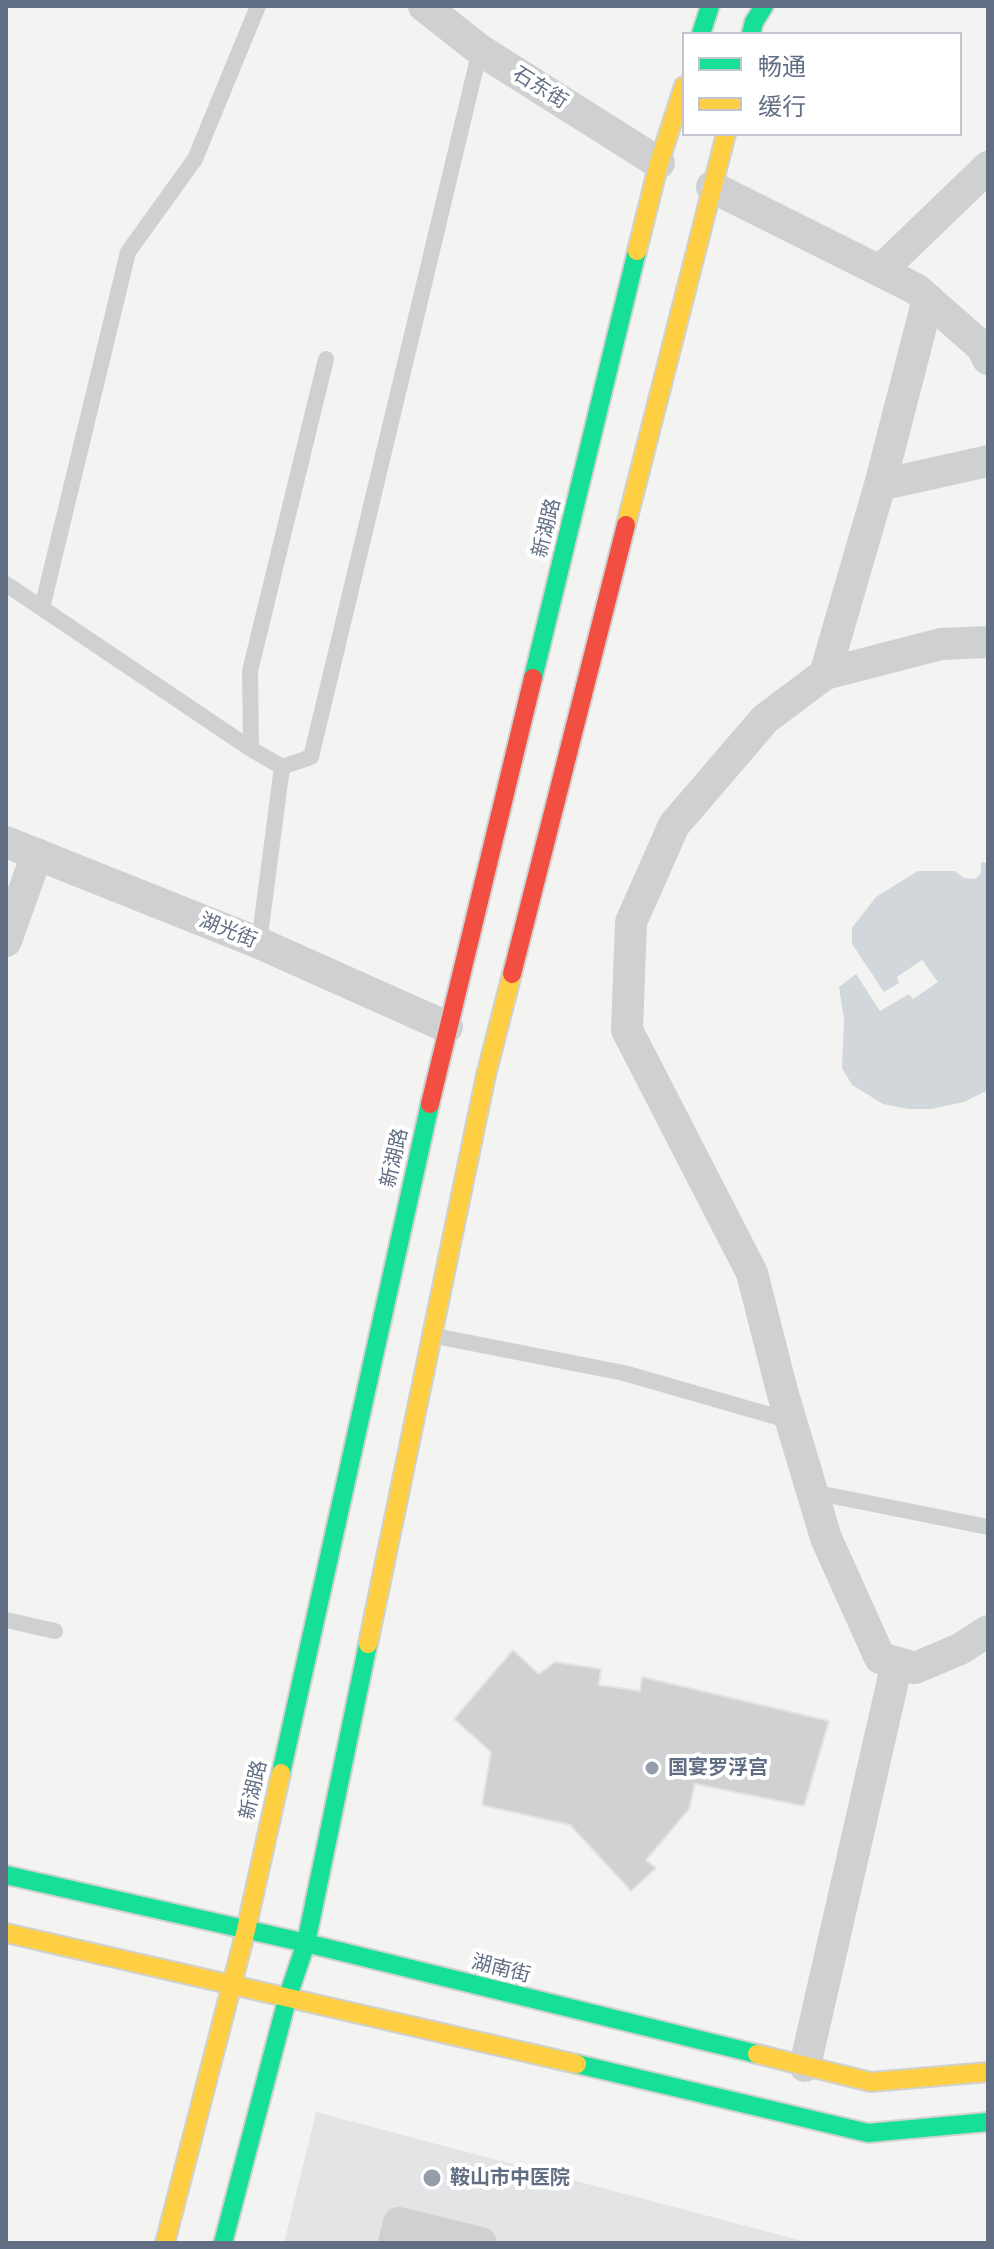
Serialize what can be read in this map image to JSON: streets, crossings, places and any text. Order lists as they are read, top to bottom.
{
  "streets": {
    "main road": ["新湖路", "湖南街"],
    "street": ["石东街", "湖光街"]
  },
  "crossings": [
    ["石东街", "新湖路"],
    ["新湖路", "湖光街"],
    ["新湖路", "湖南街"]
  ],
  "places": ["国宴罗浮宫", "鞍山市中医院"],
  "legend": ["畅通", "缓行"]
}
